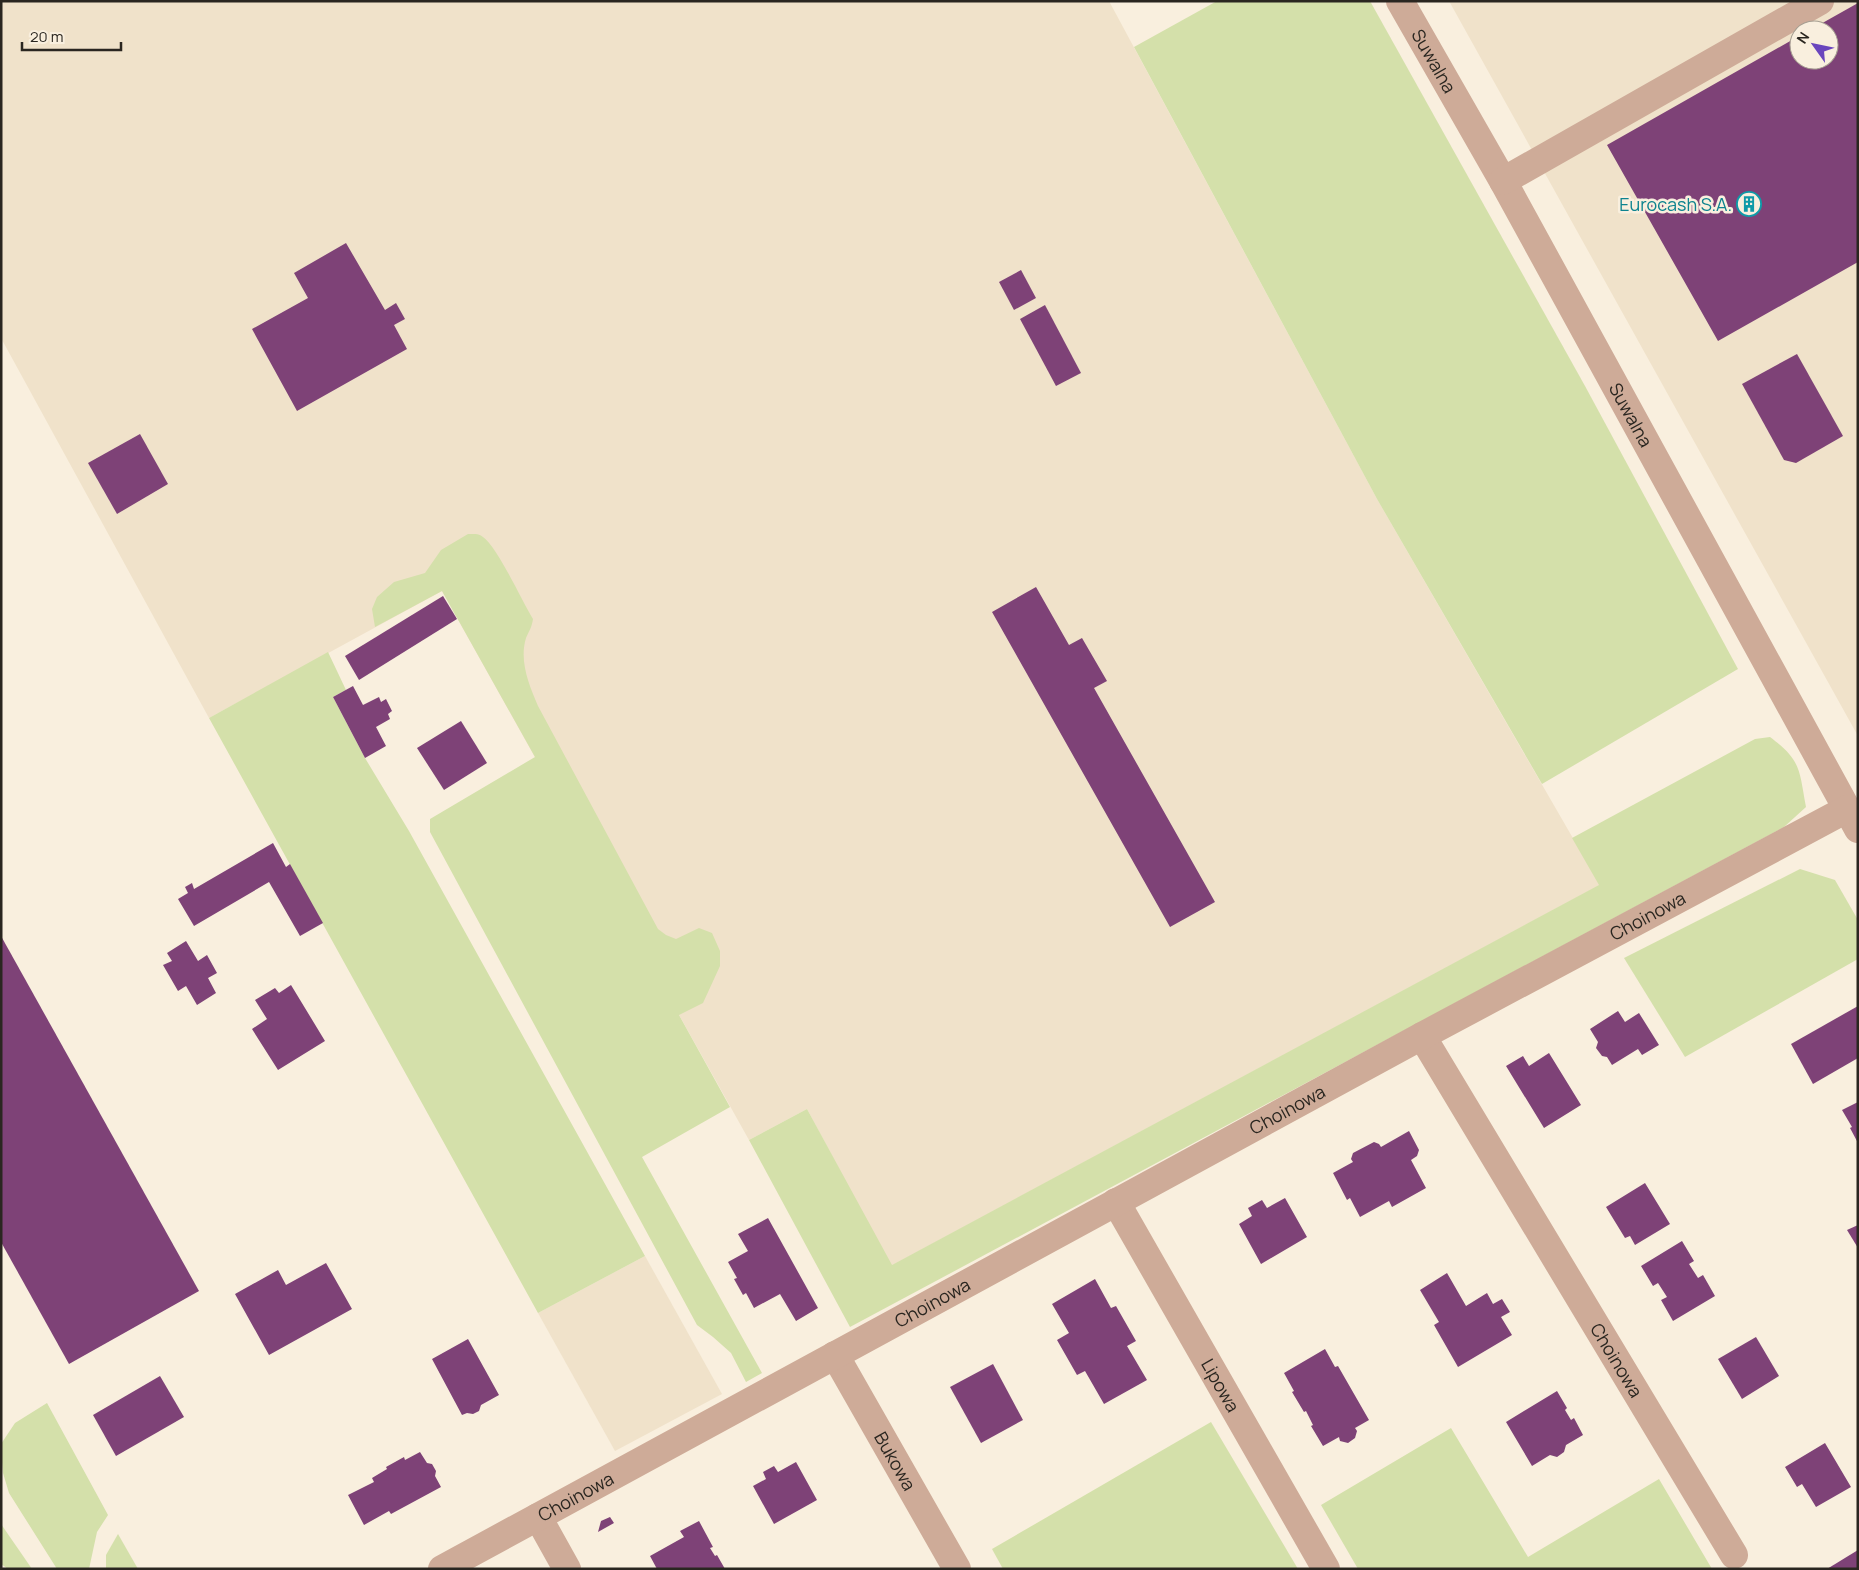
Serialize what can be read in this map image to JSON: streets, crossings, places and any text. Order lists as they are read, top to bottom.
{
  "streets": {
    "street": [
      "Suwalna",
      "Choinowa",
      "Lipowa",
      "Bukowa"
    ]
  },
  "crossings": [
    ["Suwalna", "Choinowa"],
    ["Choinowa", "Lipowa"],
    ["Choinowa", "Bukowa"]
  ],
  "places": {
    "building": ["Eurocash S.A."]
  },
  "scale_bar": "20 m",
  "north": "top left"
}
